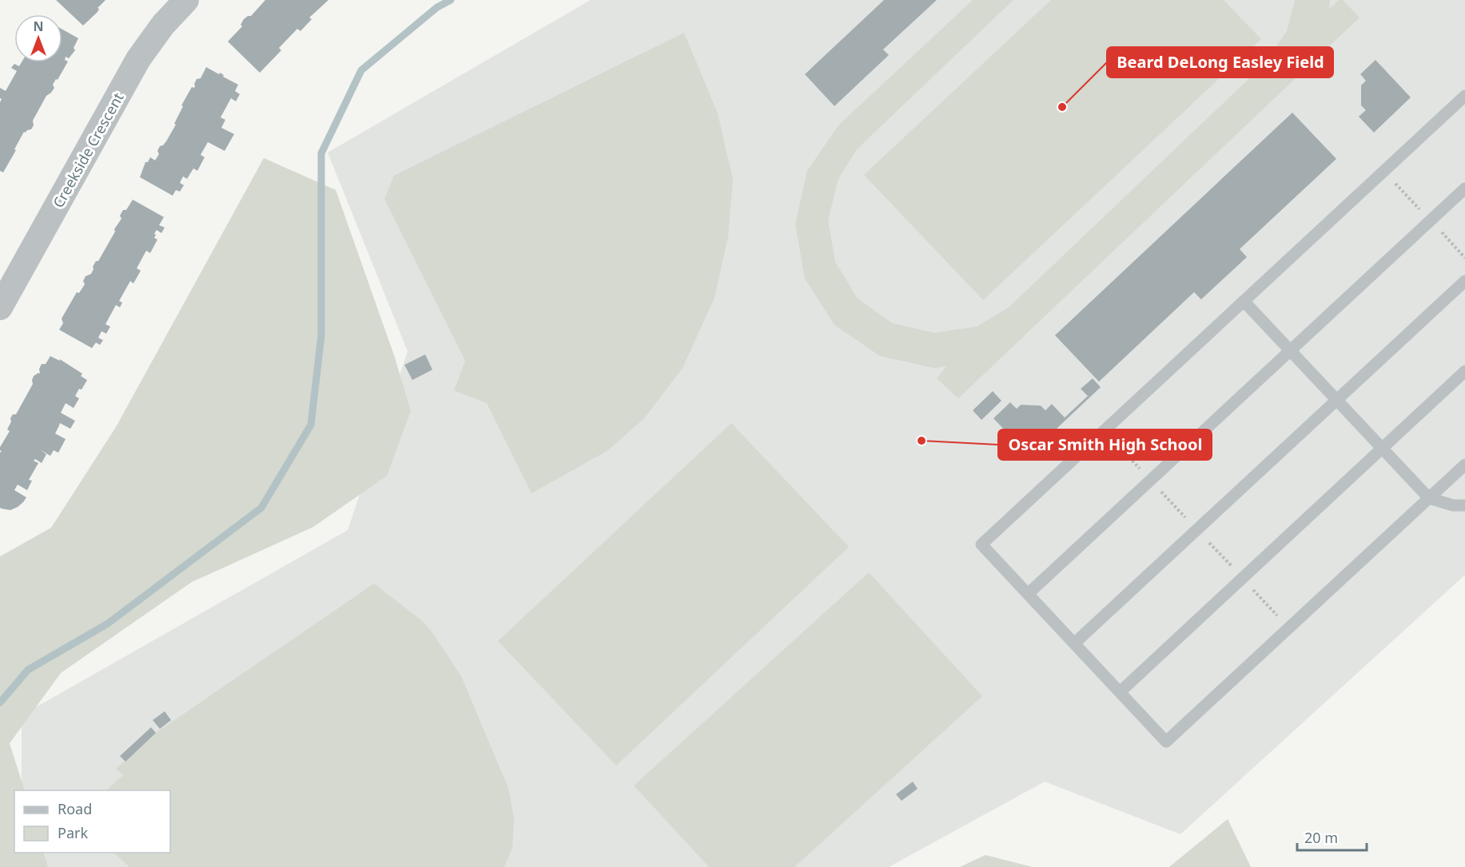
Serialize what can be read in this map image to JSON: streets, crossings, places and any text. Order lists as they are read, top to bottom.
{
  "streets": {
    "street": ["Creekside Crescent"]
  },
  "places": ["Beard DeLong Easley Field", "Oscar Smith High School"],
  "legend": ["Road", "Park"],
  "scale_bar": "20 m",
  "north": "top"
}
